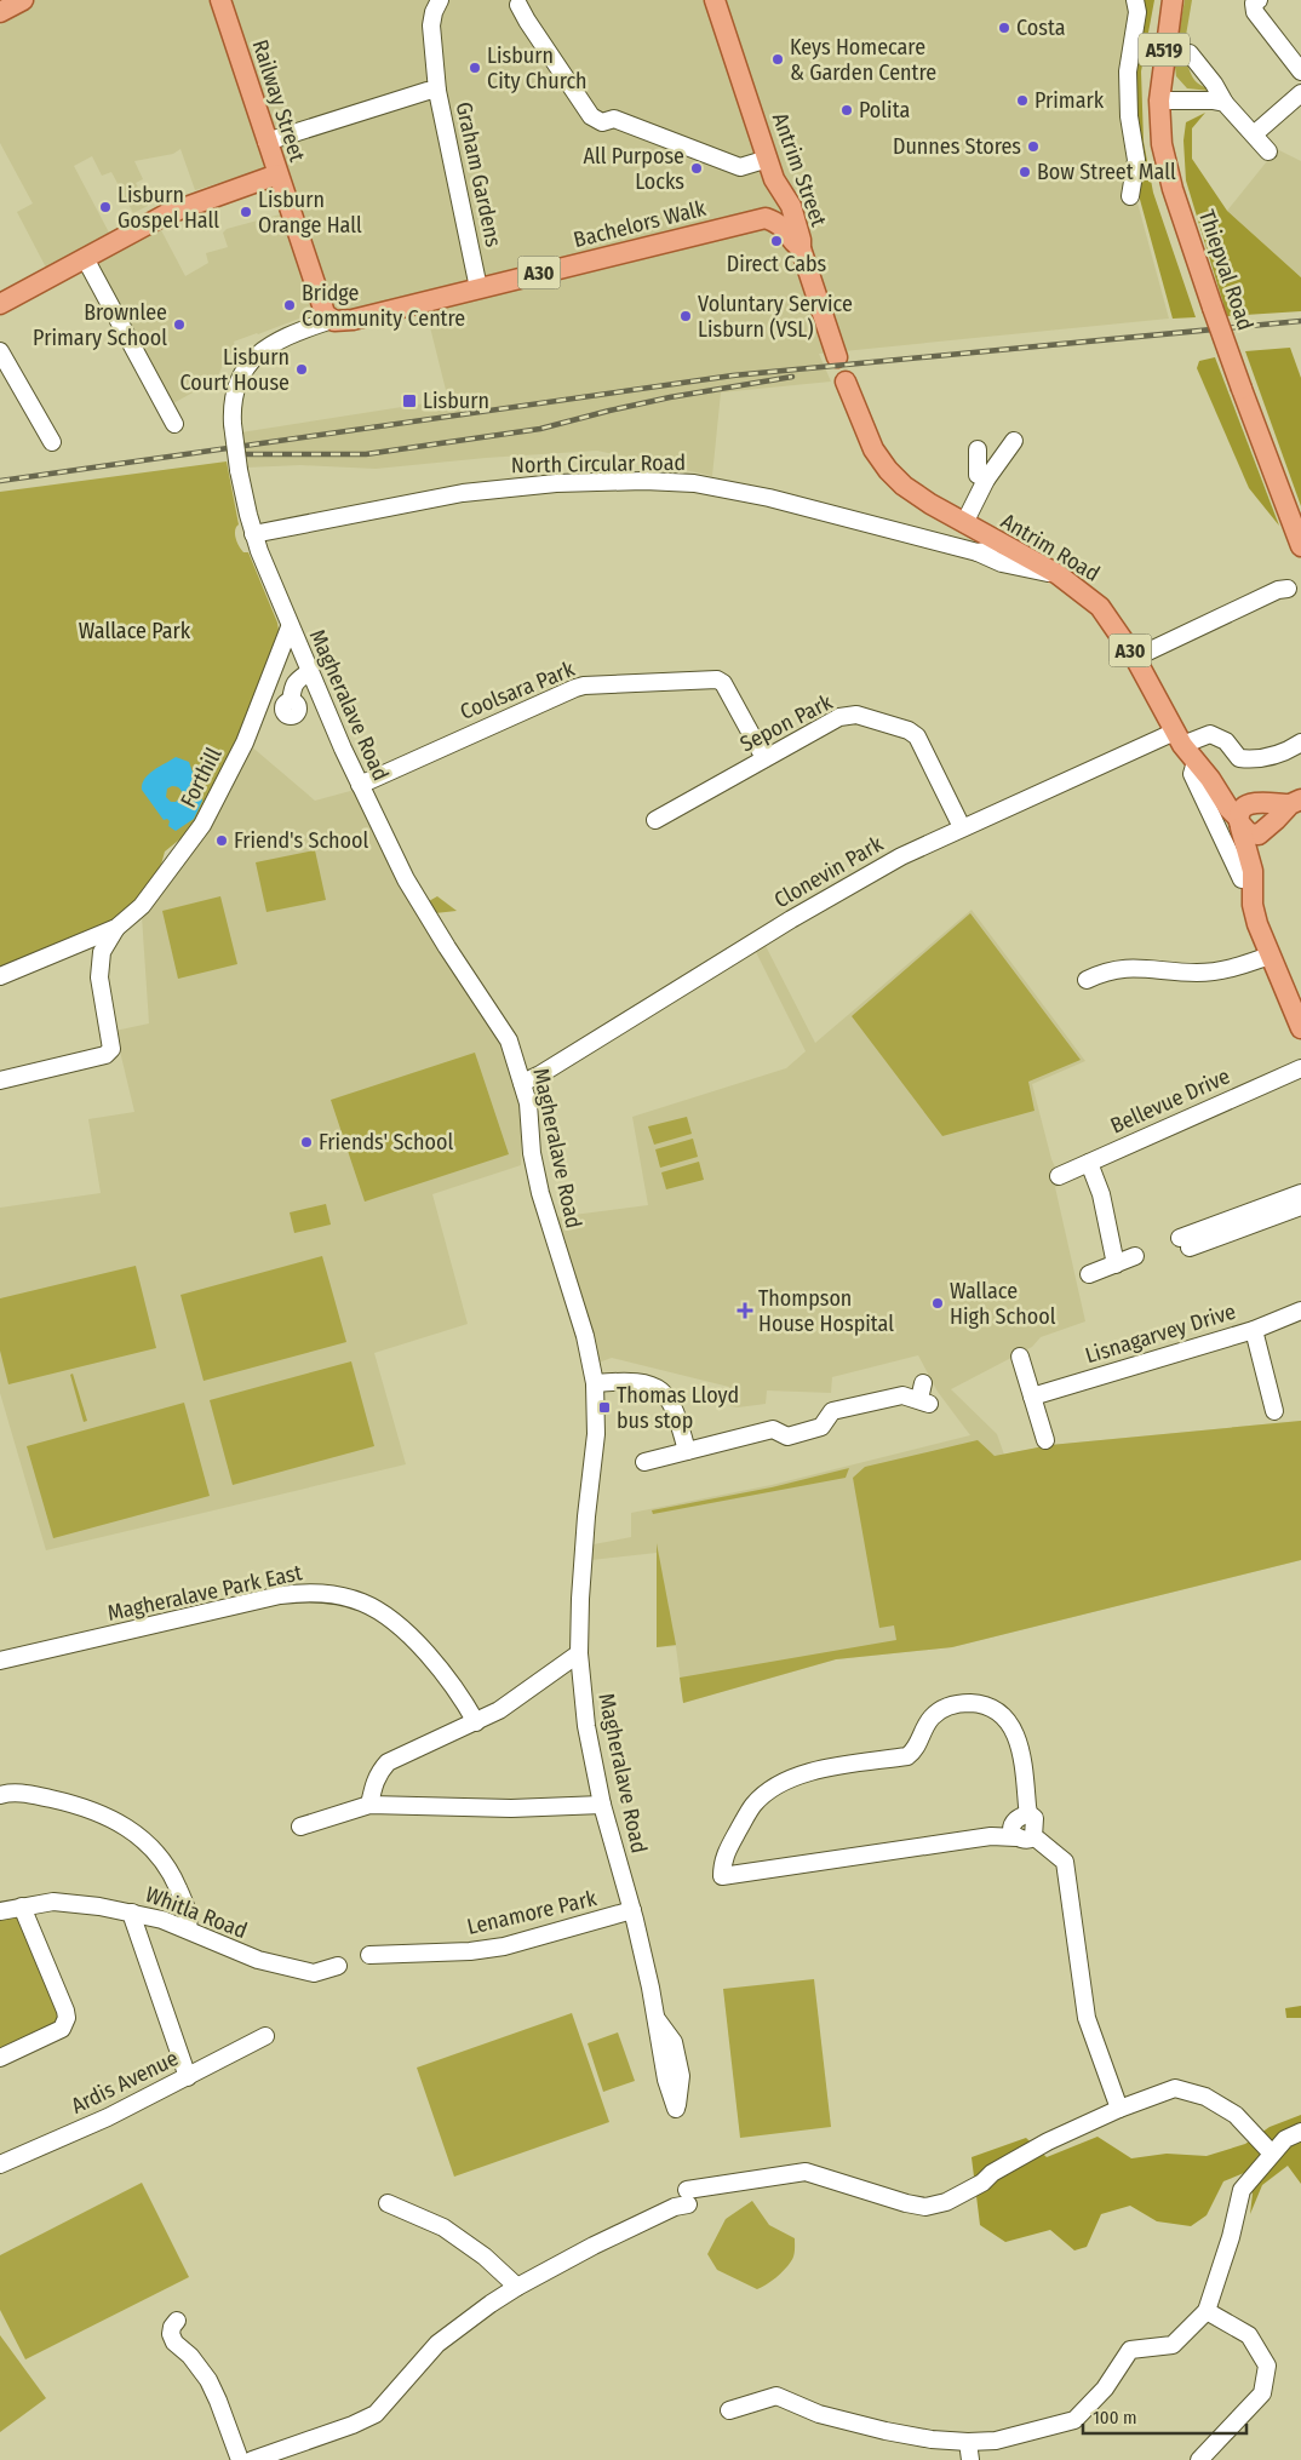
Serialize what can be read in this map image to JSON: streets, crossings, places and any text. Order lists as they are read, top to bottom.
{
  "streets": {
    "main road": [
      "A519",
      "Railway Street",
      "Antrim Street",
      "Bachelors Walk",
      "Thiepval Road",
      "A30",
      "Antrim Road"
    ],
    "street": [
      "Graham Gardens",
      "North Circular Road",
      "Coolsara Park",
      "Magheralave Road",
      "Sepon Park",
      "Forthill",
      "Clonevin Park",
      "Bellevue Drive",
      "Lisnagarvey Drive",
      "Magheralave Park East",
      "Whitla Road",
      "Lenamore Park",
      "Ardis Avenue"
    ]
  },
  "crossings": [
    ["Railway Street", "Bachelors Walk"],
    ["Railway Street", "Magheralave Road"],
    ["Antrim Street", "Bachelors Walk"],
    ["Graham Gardens", "Bachelors Walk"],
    ["Bachelors Walk", "Magheralave Road"],
    ["A30", "Antrim Road"],
    ["North Circular Road", "Antrim Road"],
    ["North Circular Road", "Magheralave Road"],
    ["Antrim Road", "Clonevin Park"],
    ["Coolsara Park", "Magheralave Road"],
    ["Coolsara Park", "Sepon Park"],
    ["Magheralave Road", "Forthill"],
    ["Magheralave Road", "Clonevin Park"],
    ["Magheralave Road", "Lenamore Park"],
    ["Sepon Park", "Clonevin Park"]
  ],
  "parks": ["Wallace Park"],
  "places": {
    "other": [
      "Costa",
      "Keys Homecare & Garden Centre",
      "Lisburn City Church",
      "Primark",
      "Polita",
      "Dunnes Stores",
      "All Purpose Locks",
      "Bow Street Mall",
      "Lisburn Gospel Hall",
      "Lisburn Orange Hall",
      "Direct Cabs",
      "Bridge Community Centre",
      "Voluntary Service Lisburn (VSL)",
      "Brownlee Primary School",
      "Lisburn Court House",
      "Friend's School",
      "Friends' School",
      "Wallace High School"
    ],
    "transit": ["Lisburn", "Thomas Lloyd bus stop"],
    "health": ["Thompson House Hospital"]
  },
  "scale_bar": "100 m"
}
